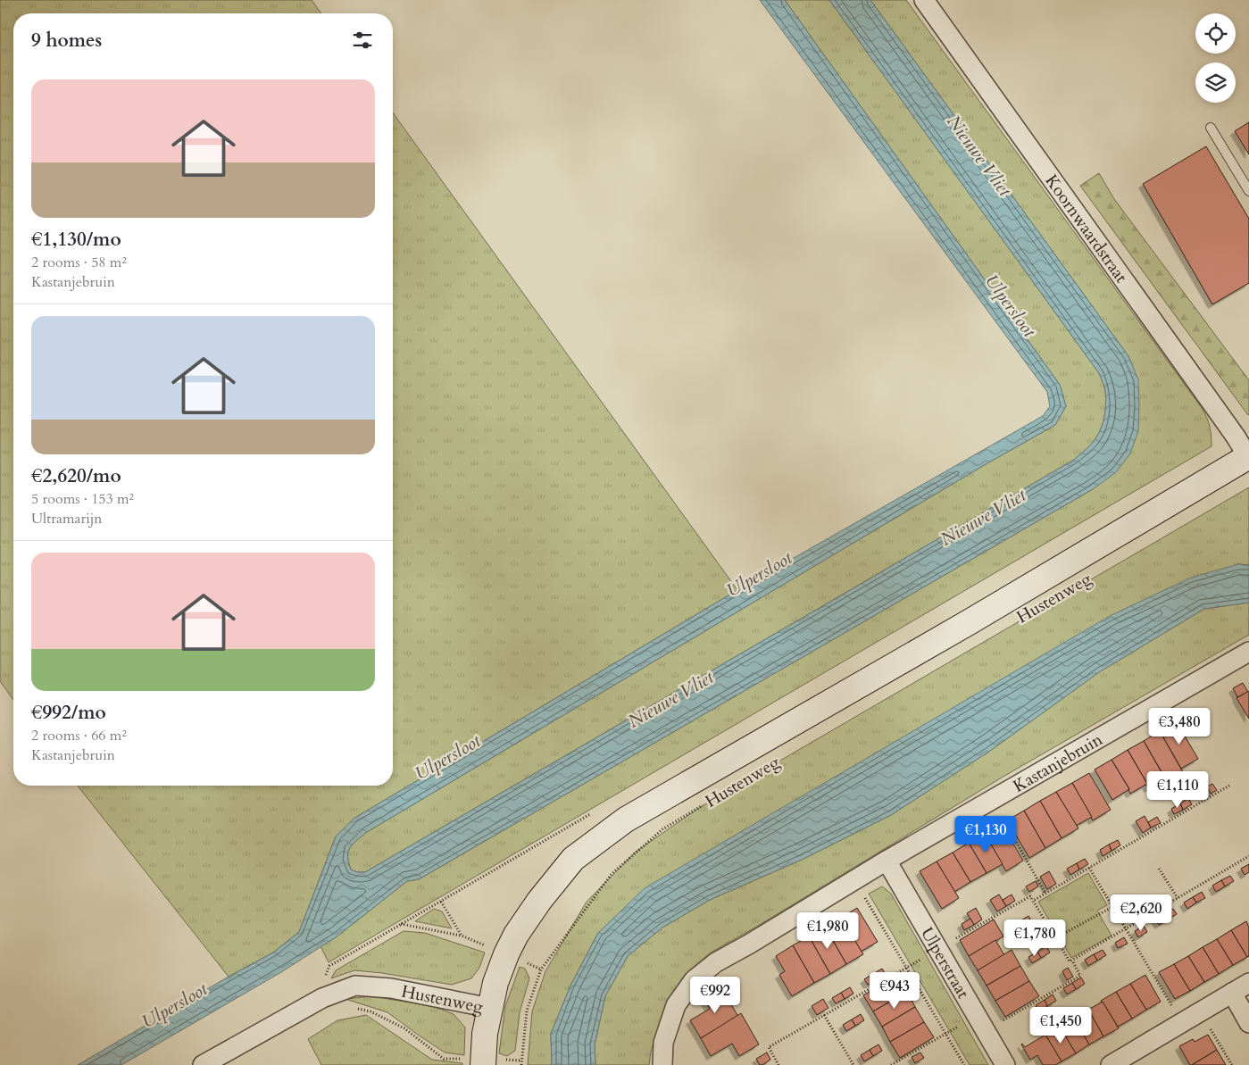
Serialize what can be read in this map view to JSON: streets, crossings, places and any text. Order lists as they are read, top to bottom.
{
  "streets": {
    "main road": ["Hustenweg"],
    "street": ["Koornwaardstraat", "Kastanjebruin", "Ulperstraat"]
  },
  "crossings": [
    ["Koornwaardstraat", "Hustenweg"],
    ["Kastanjebruin", "Ulperstraat"]
  ],
  "water": ["Nieuwe Vliet", "Ulpersloot"],
  "page": {
    "heading": "9 homes",
    "list": [
      {
        "name": "€1,130/mo",
        "note": "2 rooms · 58 m² · Kastanjebruin"
      },
      {
        "name": "€2,620/mo",
        "note": "5 rooms · 153 m² · Ultramarijn"
      },
      {
        "name": "€992/mo",
        "note": "2 rooms · 66 m² · Kastanjebruin"
      }
    ],
    "price": [
      "€3,480",
      "€1,110",
      "€1,130",
      "€2,620",
      "€1,980",
      "€1,780",
      "€943",
      "€992",
      "€1,450"
    ]
  }
}
